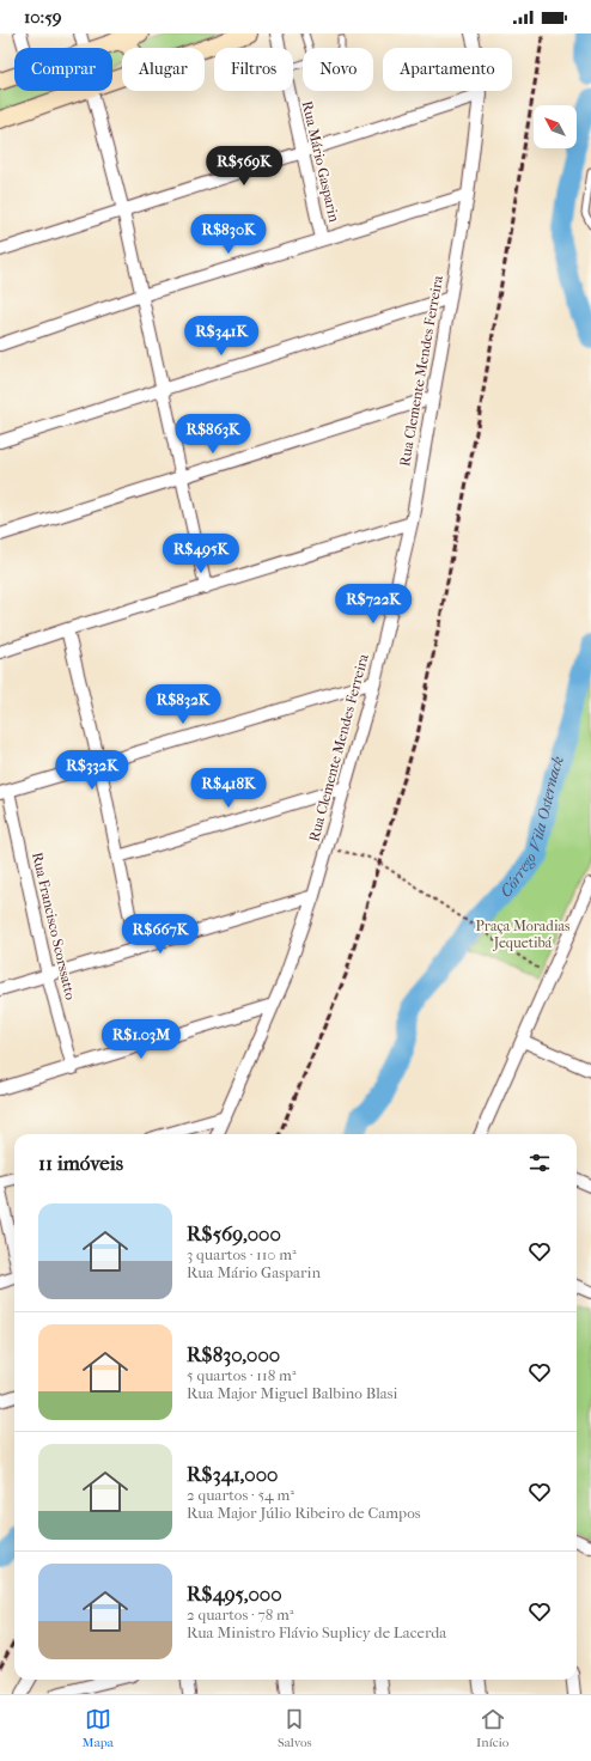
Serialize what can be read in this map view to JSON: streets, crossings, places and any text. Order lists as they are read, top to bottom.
{
  "streets": {
    "street": ["Rua Mário Gasparin", "Rua Clemente Mendes Ferreira", "Rua Francisco Scorssatto"]
  },
  "water": ["Córrego Vila Osternack"],
  "parks": ["Praça Moradias Jequetibá"],
  "north": "top left",
  "page": {
    "status": "10:59",
    "chip": [
      "Comprar",
      "Alugar",
      "Filtros",
      "Novo",
      "Apartamento"
    ],
    "price": [
      "R$569K",
      "R$830K",
      "R$341K",
      "R$863K",
      "R$495K",
      "R$722K",
      "R$832K",
      "R$332K",
      "R$418K",
      "R$667K",
      "R$1.03M"
    ],
    "heading": "11 imóveis",
    "list": [
      {
        "name": "R$569,000",
        "note": "3 quartos · 110 m² · Rua Mário Gasparin"
      },
      {
        "name": "R$830,000",
        "note": "5 quartos · 118 m² · Rua Major Miguel Balbino Blasi"
      },
      {
        "name": "R$341,000",
        "note": "2 quartos · 54 m² · Rua Major Júlio Ribeiro de Campos"
      },
      {
        "name": "R$495,000",
        "note": "2 quartos · 78 m² · Rua Ministro Flávio Suplicy de Lacerda"
      }
    ],
    "tabs": ["Mapa", "Salvos", "Início"]
  }
}
